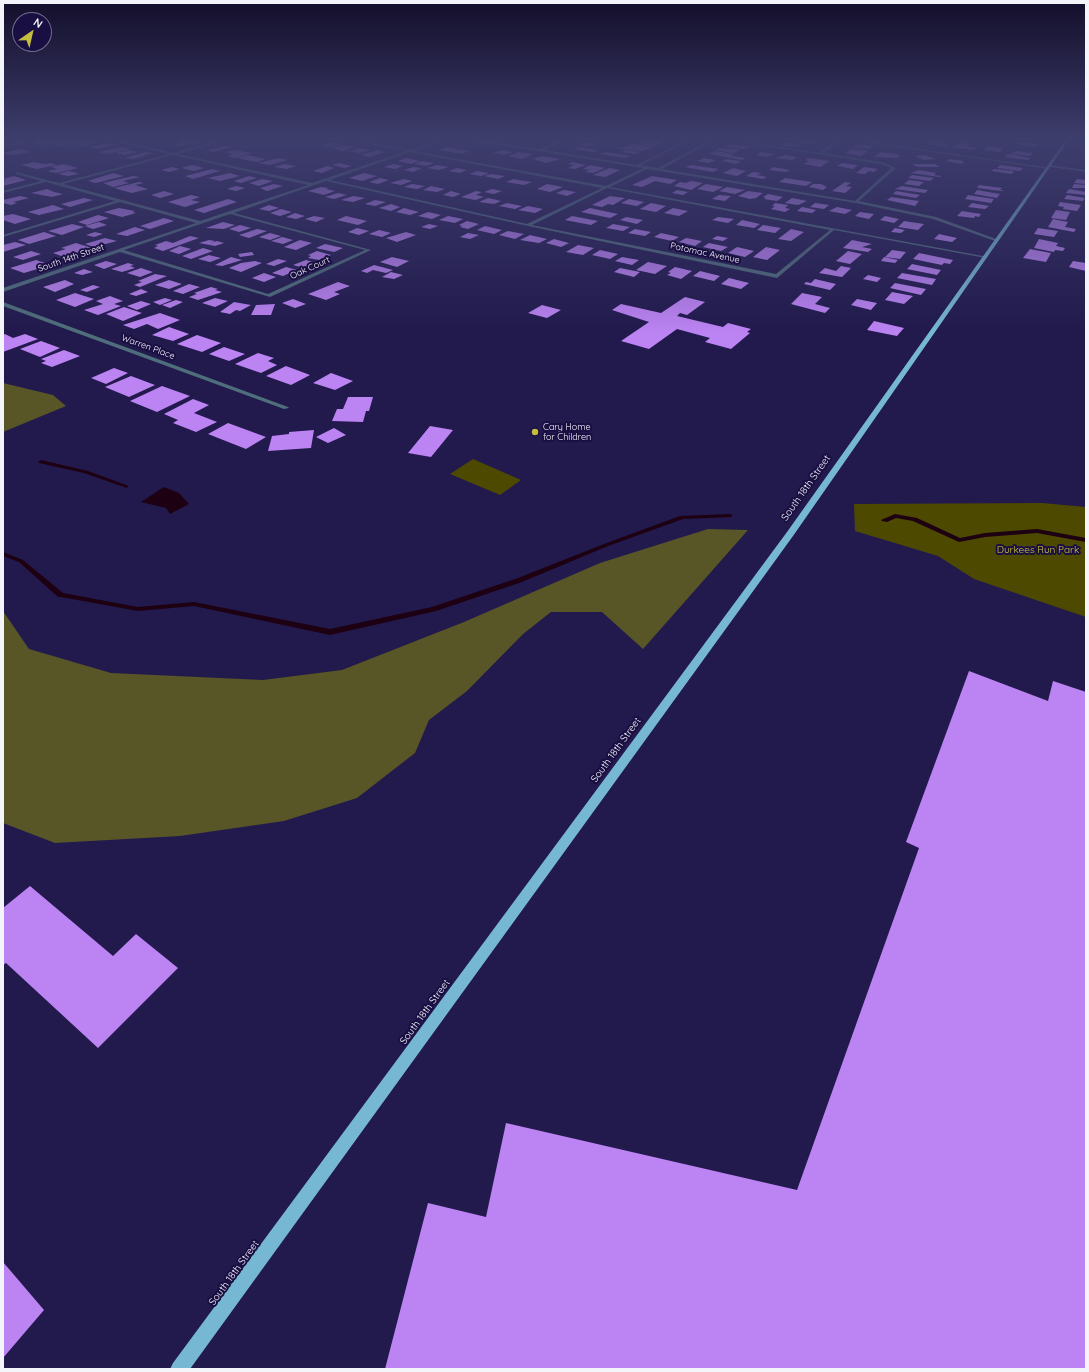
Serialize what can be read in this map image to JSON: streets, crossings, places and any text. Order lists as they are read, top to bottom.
{
  "streets": {
    "main road": ["South 18th Street"],
    "street": [
      "Potomac Avenue",
      "South 14th Street",
      "Oak Court",
      "Warren Place"
    ]
  },
  "crossings": [
    ["South 14th Street", "Oak Court"]
  ],
  "parks": ["Durkees Run Park"],
  "places": ["Cary Home for Children"],
  "north": "top right"
}
